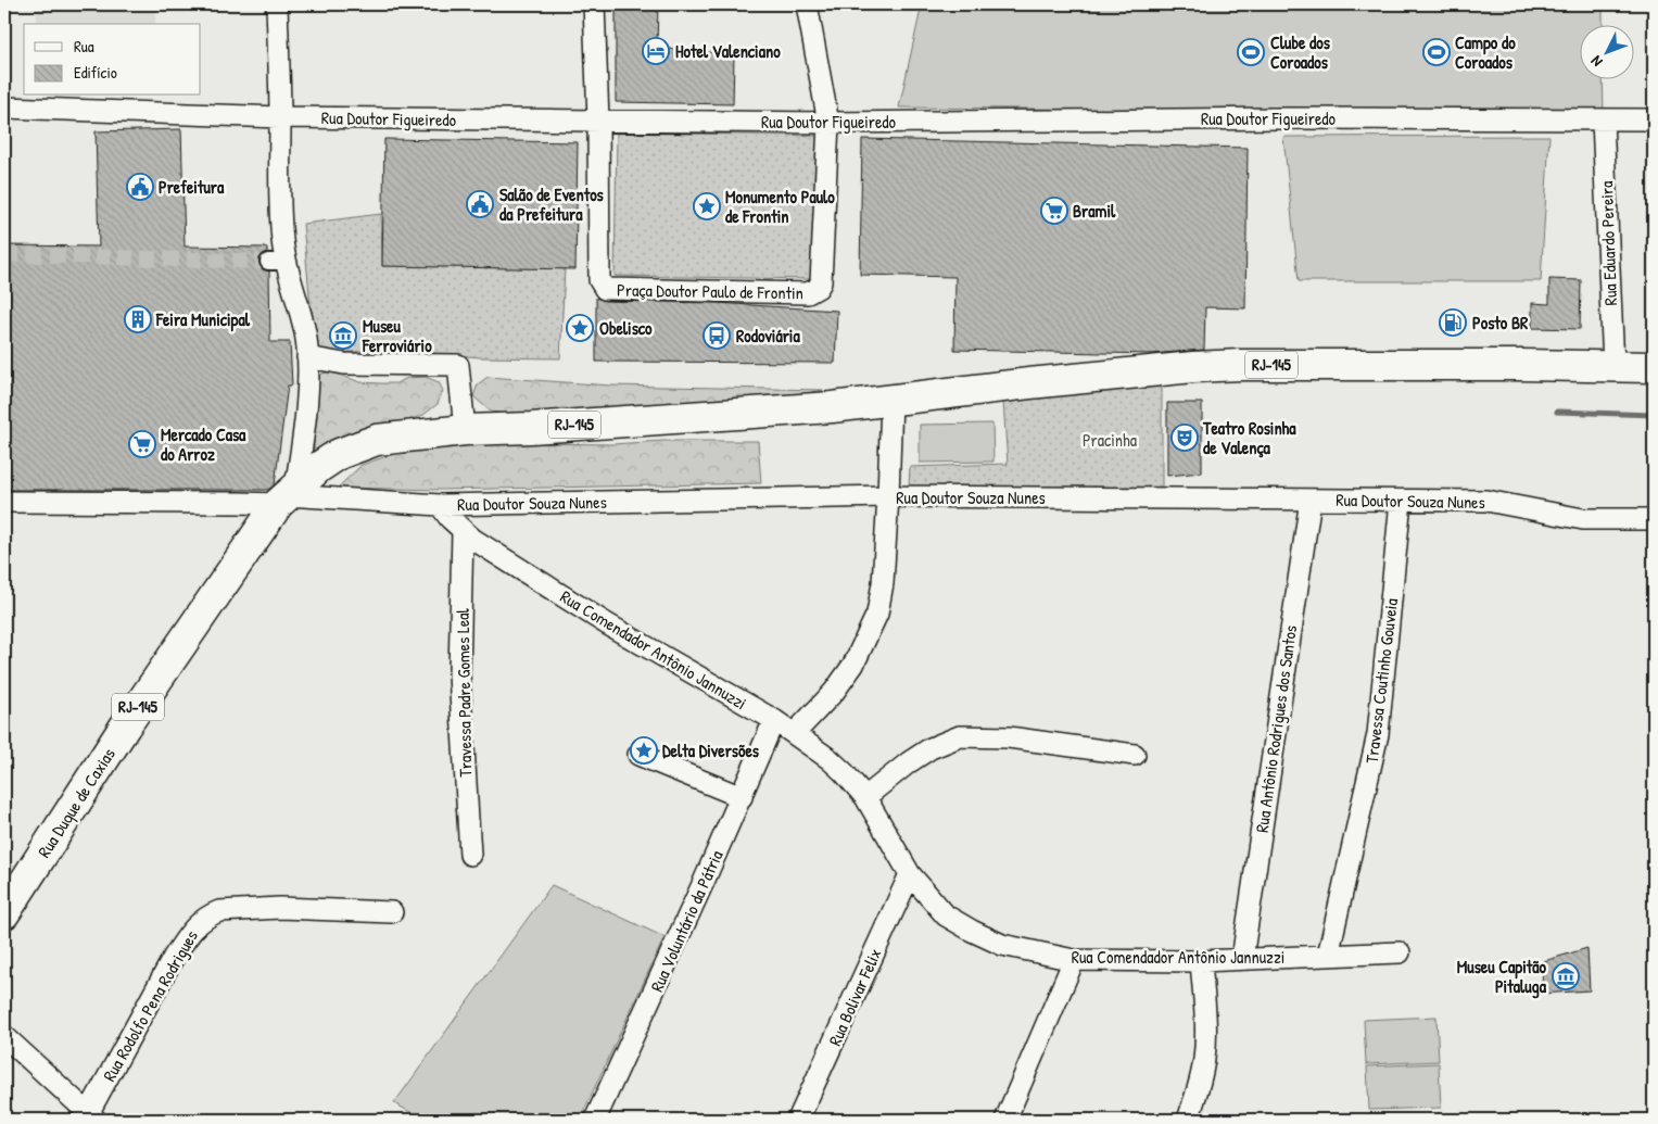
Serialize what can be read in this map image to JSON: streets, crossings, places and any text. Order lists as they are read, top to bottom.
{
  "streets": {
    "main road": ["RJ-145", "Rua Duque de Caxias"],
    "street": [
      "Rua Doutor Figueiredo",
      "Rua Eduardo Pereira",
      "Praça Doutor Paulo de Frontin",
      "Rua Doutor Souza Nunes",
      "Rua Comendador Antônio Jannuzzi",
      "Travessa Coutinho Gouveia",
      "Travessa Padre Gomes Leal",
      "Rua Antônio Rodrigues dos Santos",
      "Rua Voluntário da Pátria",
      "Rua Bolivar Felix",
      "Rua Rodolfo Pena Rodrigues"
    ]
  },
  "crossings": [
    ["Rua Doutor Figueiredo", "Rua Eduardo Pereira"],
    ["Rua Doutor Figueiredo", "Praça Doutor Paulo de Frontin"],
    ["Rua Eduardo Pereira", "RJ-145"],
    ["RJ-145", "Rua Doutor Souza Nunes"],
    ["RJ-145", "Rua Duque de Caxias"],
    ["Rua Doutor Souza Nunes", "Rua Comendador Antônio Jannuzzi"],
    ["Rua Doutor Souza Nunes", "Travessa Coutinho Gouveia"],
    ["Rua Doutor Souza Nunes", "Rua Antônio Rodrigues dos Santos"],
    ["Rua Doutor Souza Nunes", "Rua Duque de Caxias"],
    ["Rua Comendador Antônio Jannuzzi", "Travessa Coutinho Gouveia"],
    ["Rua Comendador Antônio Jannuzzi", "Travessa Padre Gomes Leal"],
    ["Rua Comendador Antônio Jannuzzi", "Rua Antônio Rodrigues dos Santos"],
    ["Rua Comendador Antônio Jannuzzi", "Rua Voluntário da Pátria"],
    ["Rua Comendador Antônio Jannuzzi", "Rua Bolivar Felix"]
  ],
  "parks": ["Pracinha"],
  "places": {
    "hotel": ["Hotel Valenciano"],
    "sports": ["Clube dos Coroados", "Campo do Coroados"],
    "public building": ["Prefeitura", "Salão de Eventos da Prefeitura"],
    "place": ["Monumento Paulo de Frontin", "Obelisco", "Delta Diversões"],
    "supermarket": ["Bramil", "Mercado Casa do Arroz"],
    "building": ["Feira Municipal"],
    "fuel station": ["Posto BR"],
    "museum": ["Museu Ferroviário", "Museu Capitão Pitaluga"],
    "bus stop": ["Rodoviária"],
    "theatre": ["Teatro Rosinha de Valença"]
  },
  "legend": ["Rua", "Edifício"],
  "north": "bottom left"
}
